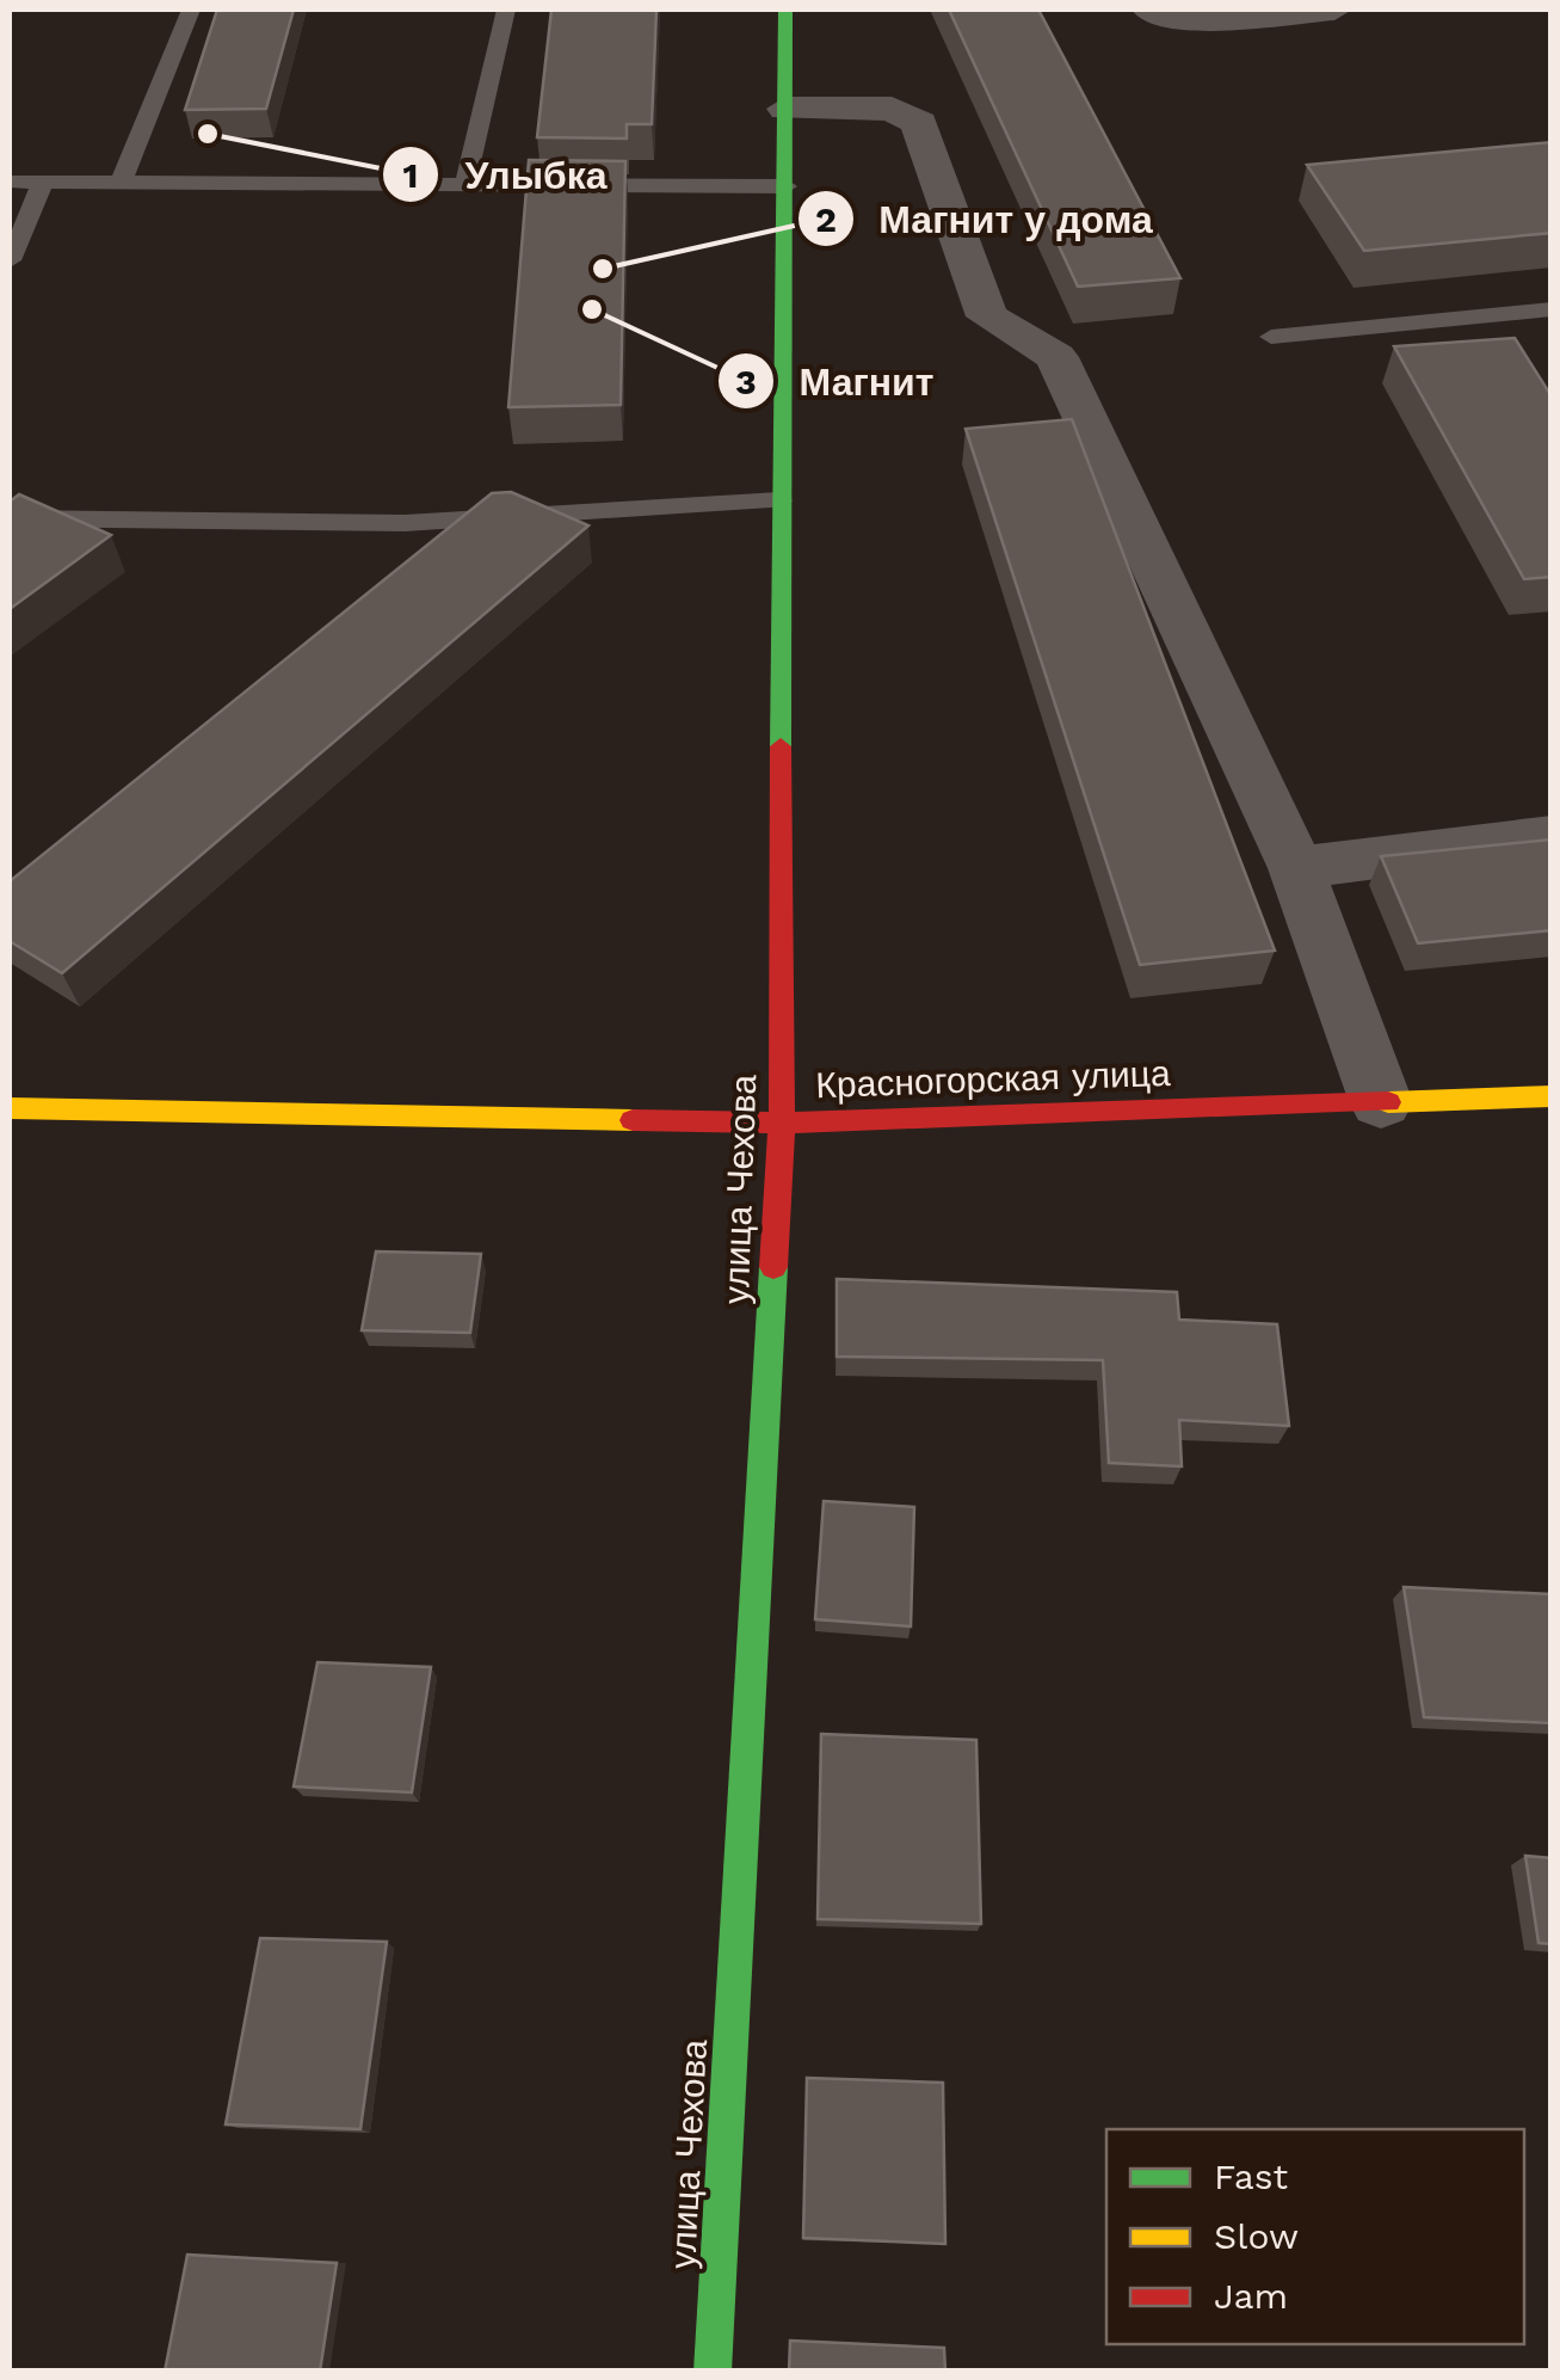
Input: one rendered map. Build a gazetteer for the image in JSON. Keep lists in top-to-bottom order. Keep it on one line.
{"streets":{"street":["Красногорская улица","улица Чехова"]},"crossings":[["Красногорская улица","улица Чехова"]],"places":["Улыбка","Магнит у дома","Магнит"],"legend":["Fast","Slow","Jam"]}
